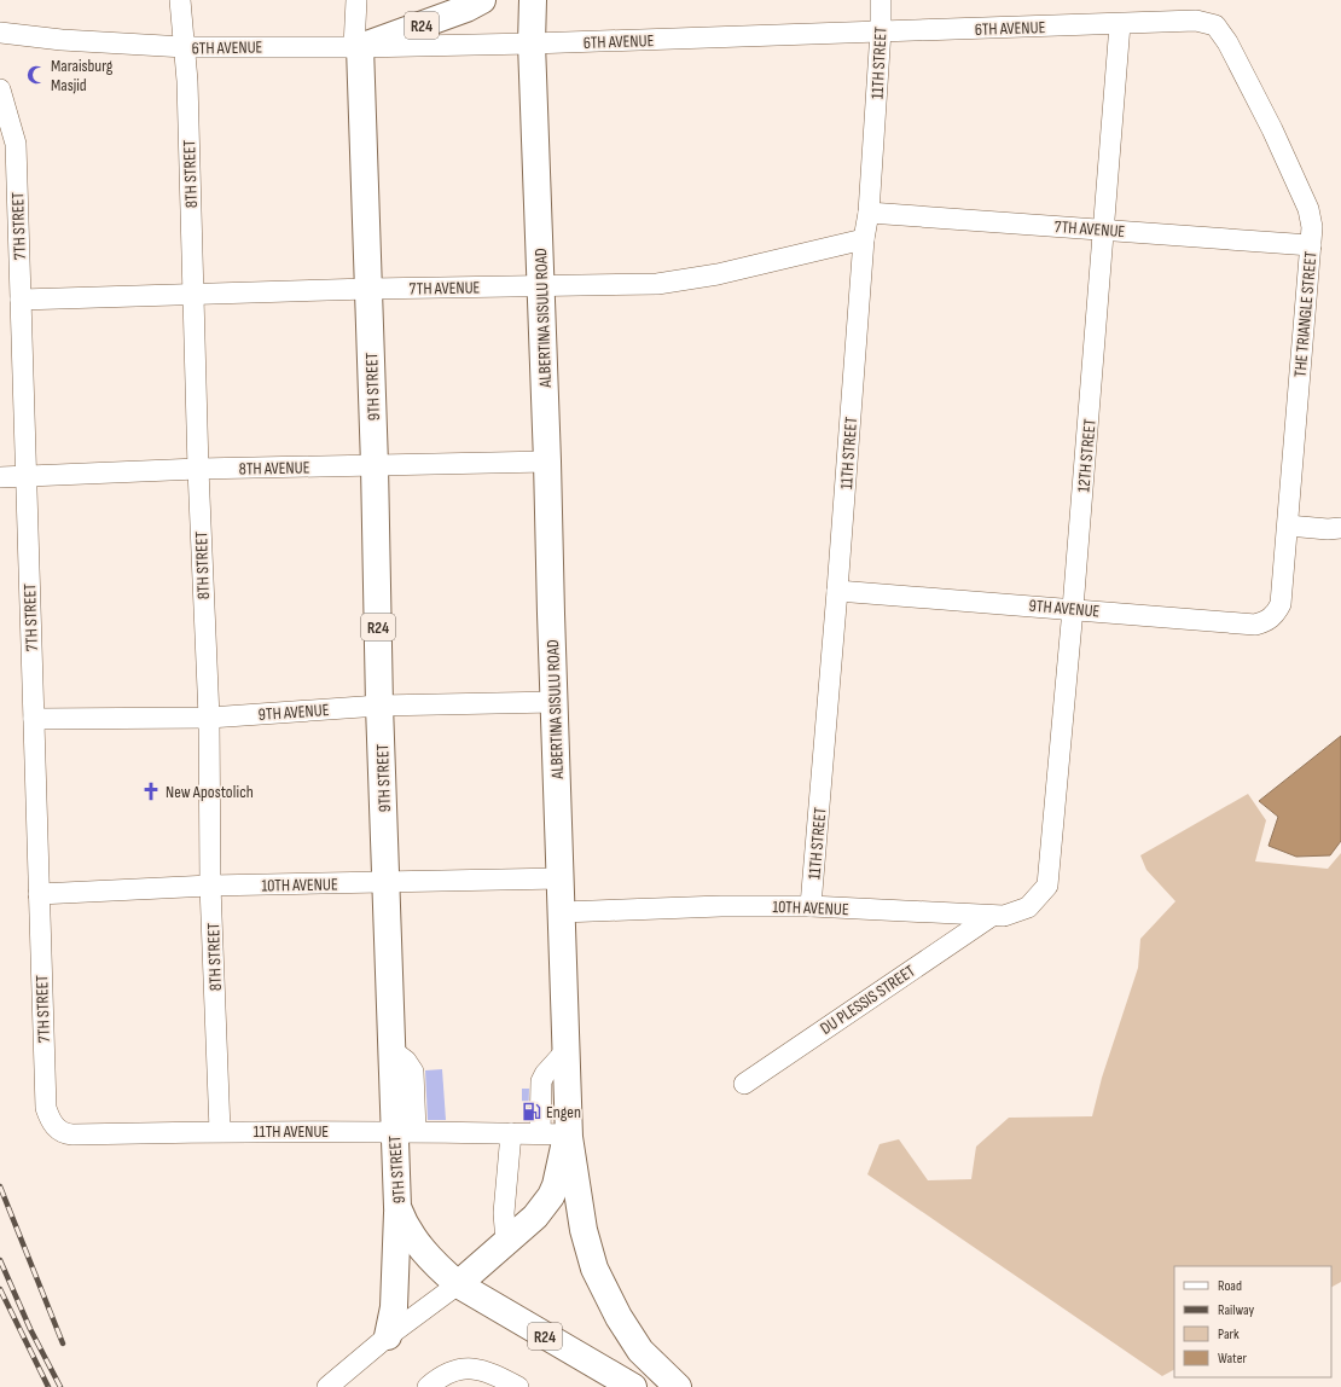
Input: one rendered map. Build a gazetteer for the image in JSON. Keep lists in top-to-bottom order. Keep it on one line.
{"streets":{"main road":["R24","ALBERTINA SISULU ROAD","9TH STREET"],"street":["6TH AVENUE","11TH STREET","8TH STREET","7TH STREET","7TH AVENUE","THE TRIANGLE STREET","12TH STREET","8TH AVENUE","9TH AVENUE","10TH AVENUE","DU PLESSIS STREET","11TH AVENUE"]},"crossings":[["R24","6TH AVENUE"],["R24","9TH STREET"],["6TH AVENUE","11TH STREET"],["6TH AVENUE","8TH STREET"],["6TH AVENUE","THE TRIANGLE STREET"],["6TH AVENUE","ALBERTINA SISULU ROAD"],["6TH AVENUE","9TH STREET"],["6TH AVENUE","12TH STREET"],["11TH STREET","7TH AVENUE"],["11TH STREET","9TH AVENUE"],["11TH STREET","10TH AVENUE"],["8TH STREET","7TH AVENUE"],["8TH STREET","8TH AVENUE"],["8TH STREET","9TH AVENUE"],["8TH STREET","10TH AVENUE"],["8TH STREET","11TH AVENUE"],["7TH STREET","7TH AVENUE"],["7TH STREET","8TH AVENUE"],["7TH STREET","9TH AVENUE"],["7TH STREET","10TH AVENUE"],["7TH STREET","11TH AVENUE"],["7TH AVENUE","THE TRIANGLE STREET"],["7TH AVENUE","ALBERTINA SISULU ROAD"],["7TH AVENUE","9TH STREET"],["7TH AVENUE","12TH STREET"],["THE TRIANGLE STREET","9TH AVENUE"],["ALBERTINA SISULU ROAD","8TH AVENUE"],["ALBERTINA SISULU ROAD","9TH AVENUE"],["ALBERTINA SISULU ROAD","10TH AVENUE"],["ALBERTINA SISULU ROAD","11TH AVENUE"],["9TH STREET","8TH AVENUE"],["9TH STREET","9TH AVENUE"],["9TH STREET","10TH AVENUE"],["9TH STREET","11TH AVENUE"],["12TH STREET","9TH AVENUE"],["12TH STREET","10TH AVENUE"],["10TH AVENUE","DU PLESSIS STREET"]],"places":{"mosque":["Maraisburg Masjid"],"church":["New Apostolich"],"fuel station":["Engen"]},"legend":["Road","Railway","Park","Water"]}
